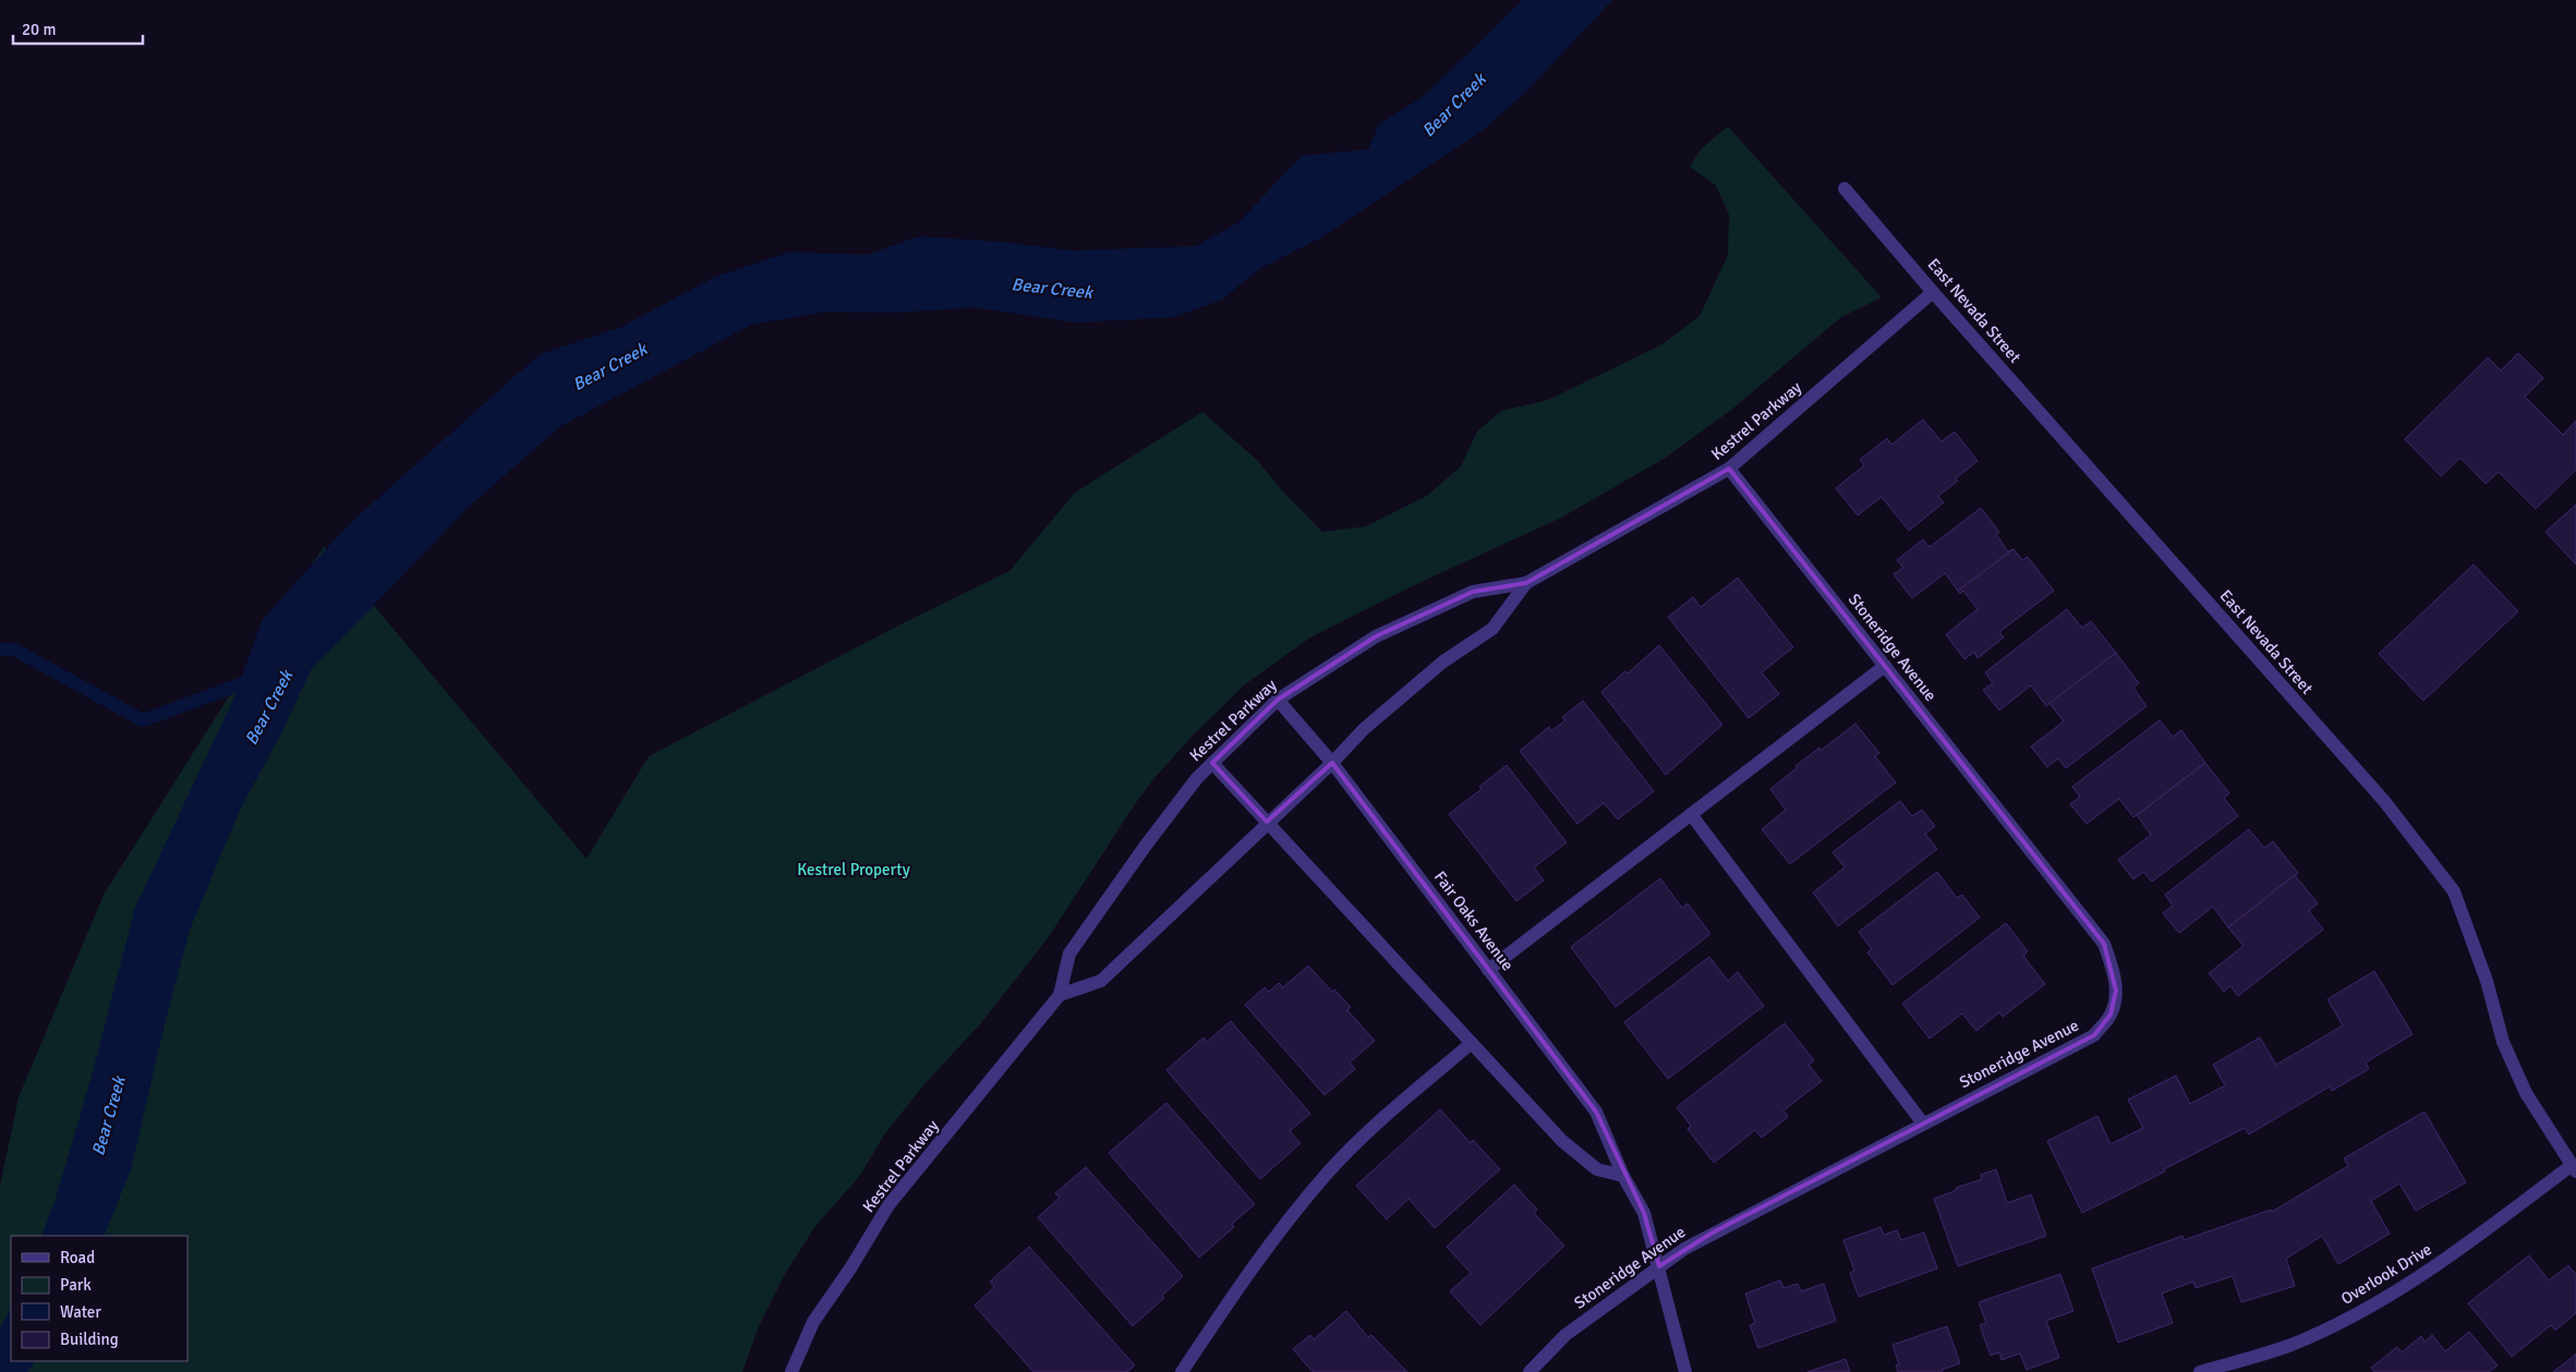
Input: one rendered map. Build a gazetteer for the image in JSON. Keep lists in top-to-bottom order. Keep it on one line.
{"streets":{"street":["East Nevada Street","Kestrel Parkway","Stoneridge Avenue","Fair Oaks Avenue","Overlook Drive"]},"crossings":[["East Nevada Street","Kestrel Parkway"],["East Nevada Street","Overlook Drive"],["Kestrel Parkway","Stoneridge Avenue"],["Kestrel Parkway","Fair Oaks Avenue"],["Stoneridge Avenue","Fair Oaks Avenue"]],"water":["Bear Creek"],"parks":["Kestrel Property"],"legend":["Road","Park","Water","Building"],"scale_bar":"20 m"}
